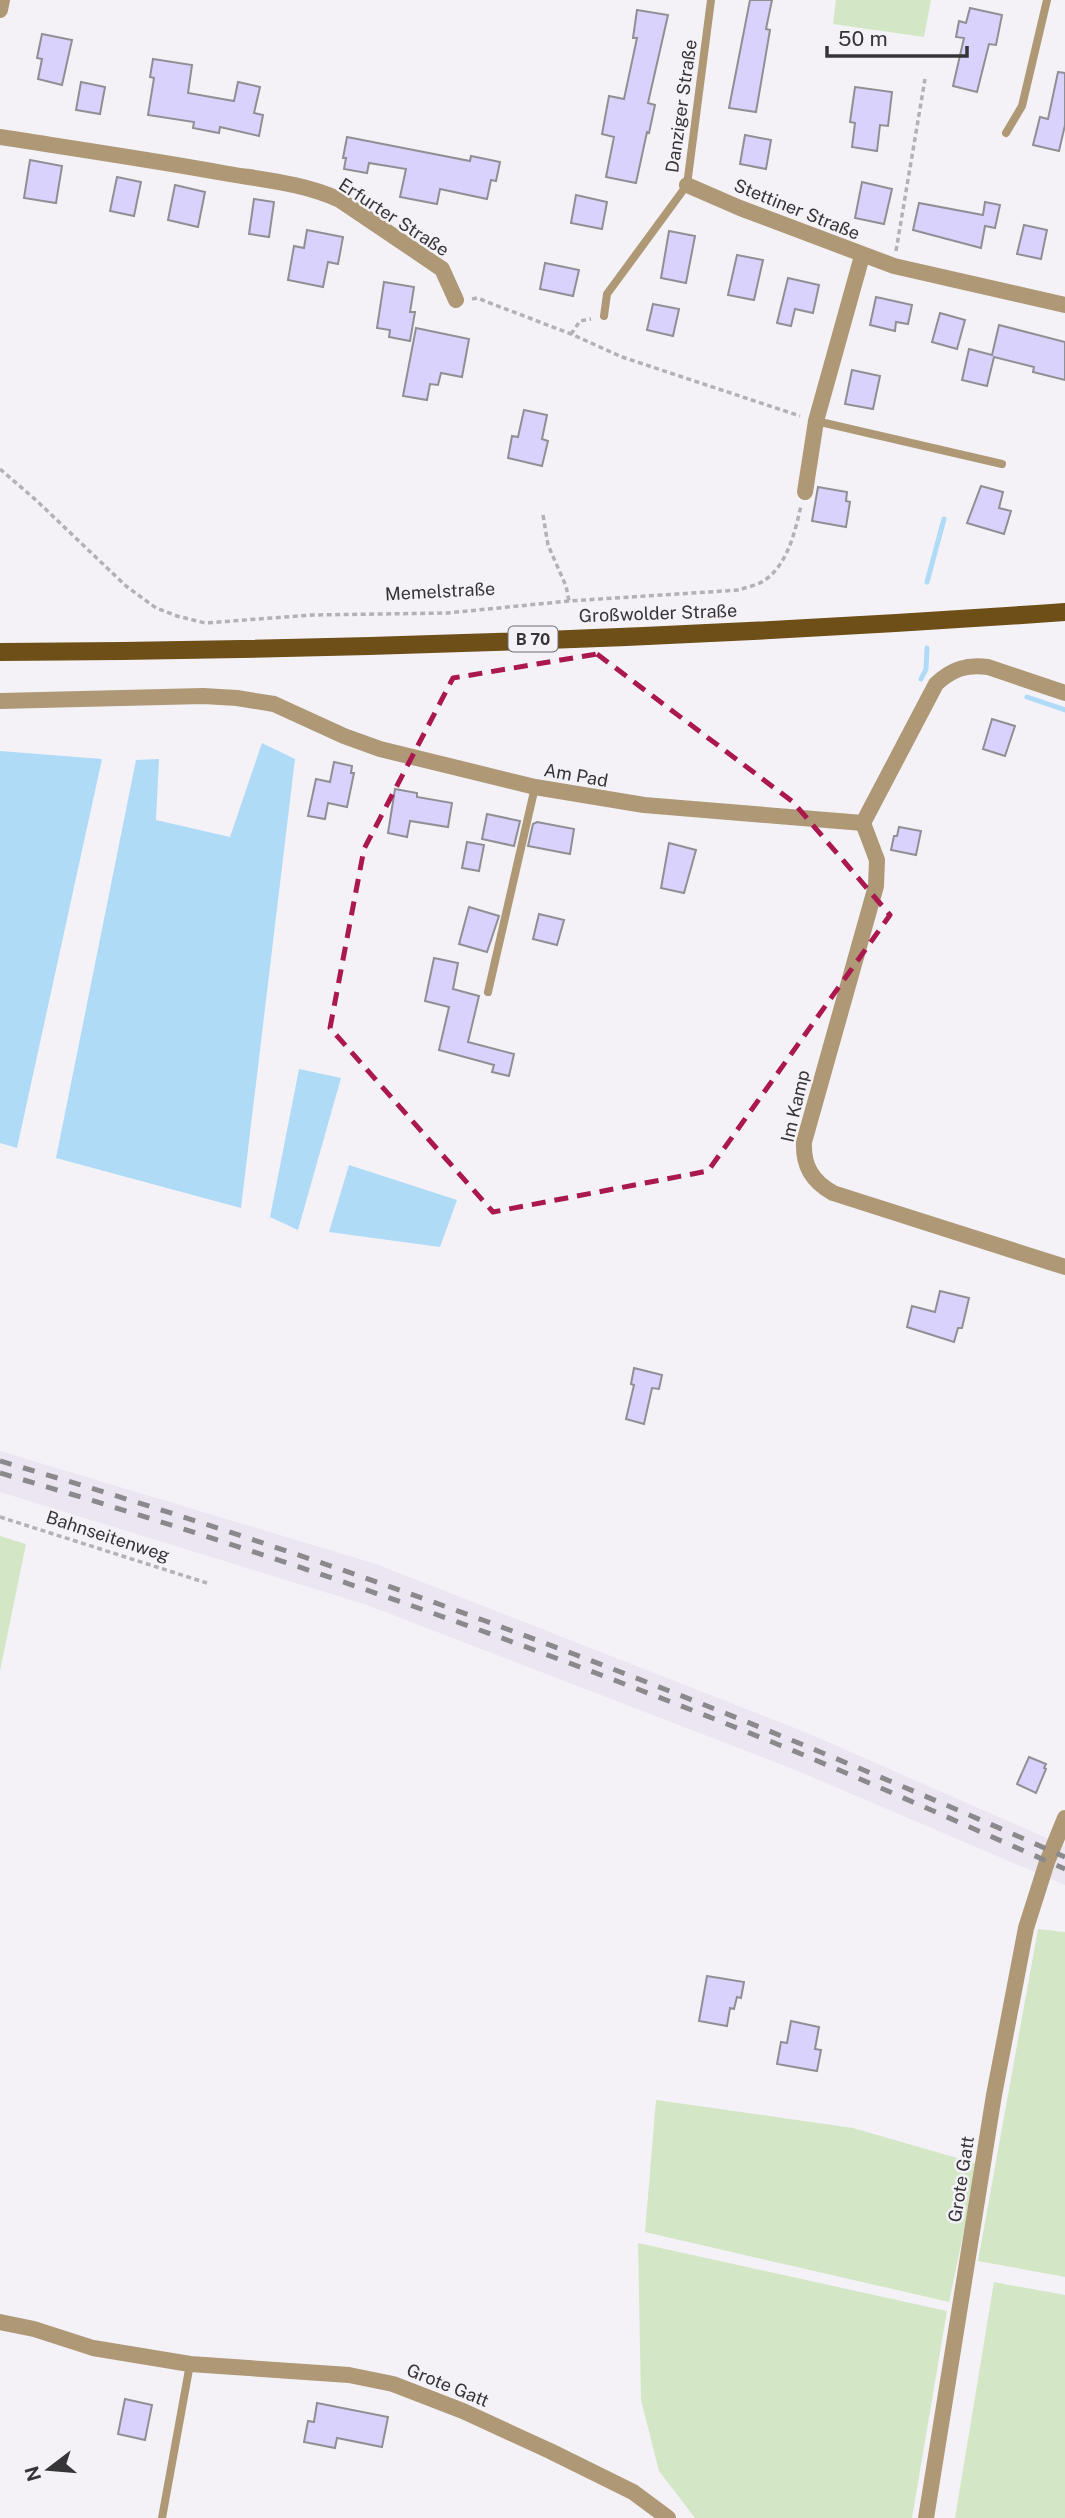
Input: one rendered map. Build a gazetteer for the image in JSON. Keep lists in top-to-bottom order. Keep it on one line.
{"streets":{"main road":["Großwolder Straße","B 70"],"street":["Stettiner Straße","Erfurter Straße","Am Pad","Im Kamp","Grote Gatt"],"lane":["Danziger Straße"],"path":["Memelstraße","Bahnseitenweg"]},"crossings":[["Danziger Straße","Stettiner Straße"],["Am Pad","Im Kamp"]],"scale_bar":"50 m","north":"left"}
